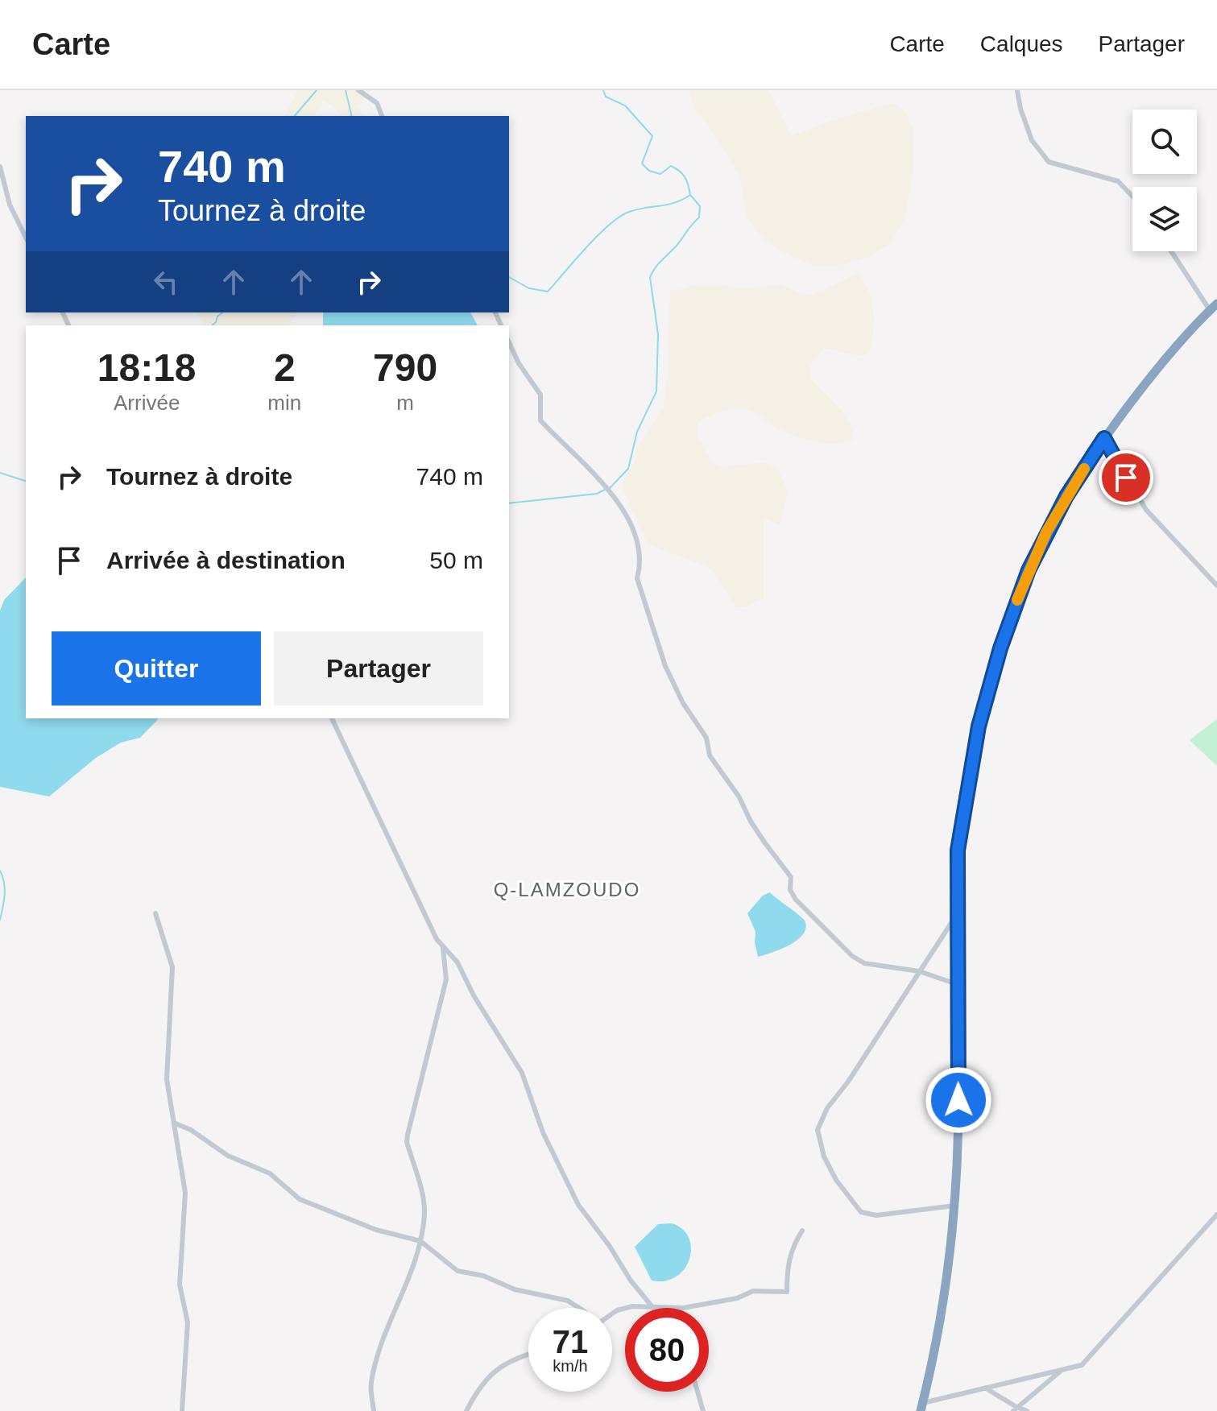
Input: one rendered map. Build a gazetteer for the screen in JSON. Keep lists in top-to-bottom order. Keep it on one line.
{"districts":["Q-LAMZOUDO"],"page":{"header":"Carte","nav":["Carte","Calques","Partager"],"turn":["740 m","Tournez à droite"],"eta":["18:18","Arrivée","2","min","790","m"],"list":[{"name":"Tournez à droite","value":"740 m"},{"name":"Arrivée à destination","value":"50 m"}],"buttons":["Quitter","Partager"],"speed":"71 km/h","limit":"80"}}
